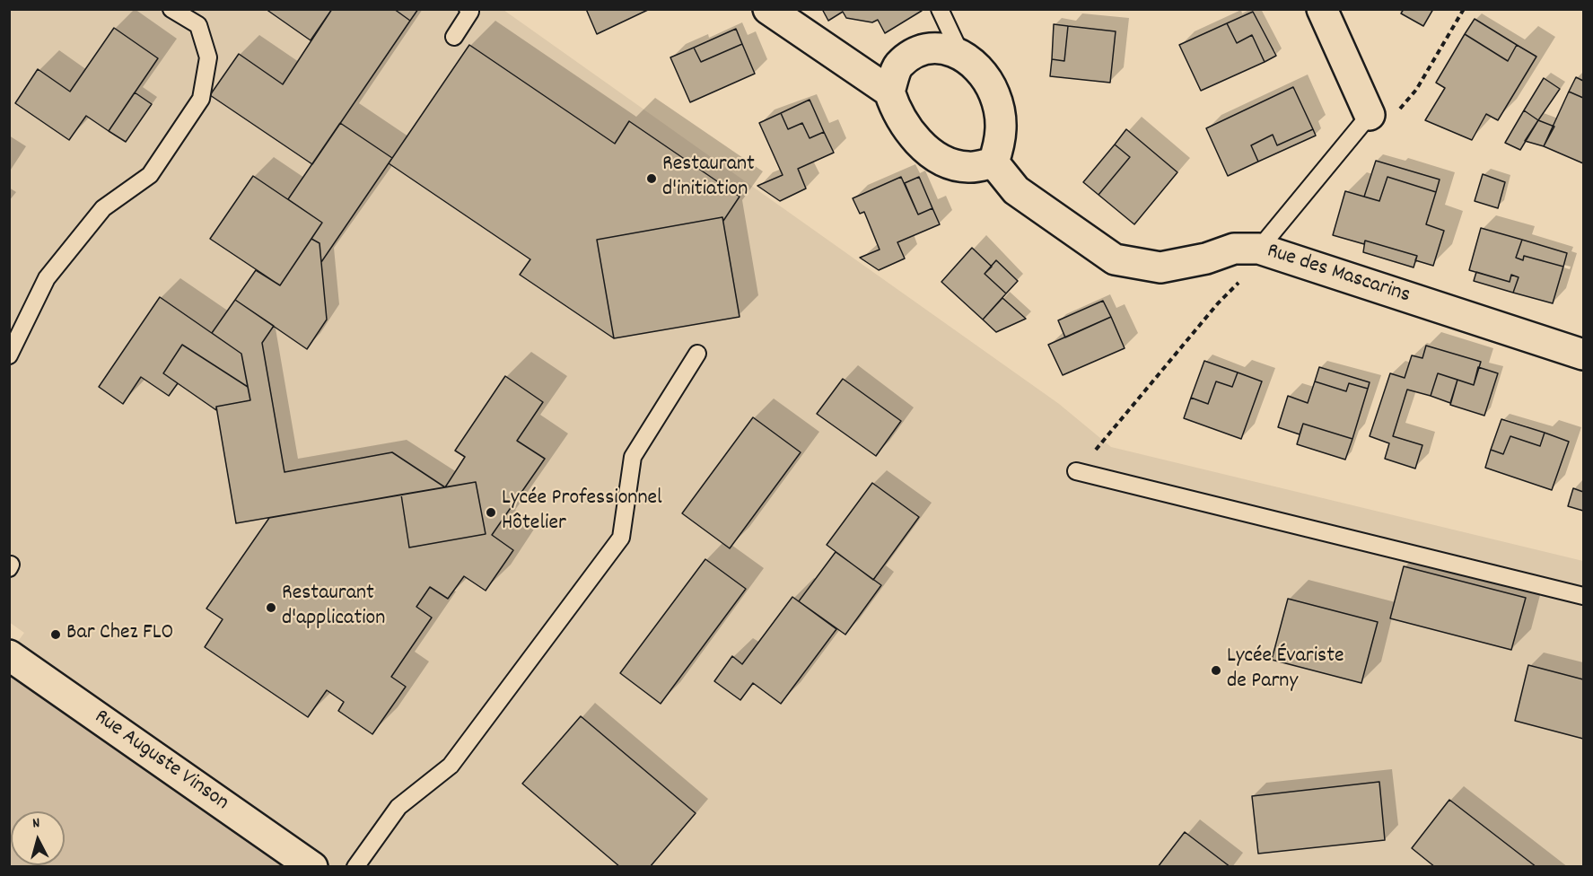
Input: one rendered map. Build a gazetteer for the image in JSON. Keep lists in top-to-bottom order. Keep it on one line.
{"streets":{"street":["Rue des Mascarins","Rue Auguste Vinson"]},"places":["Restaurant d'initiation","Lycée Professionnel Hôtelier","Restaurant d'application","Bar Chez FLO","Lycée Évariste de Parny"],"north":"top"}
